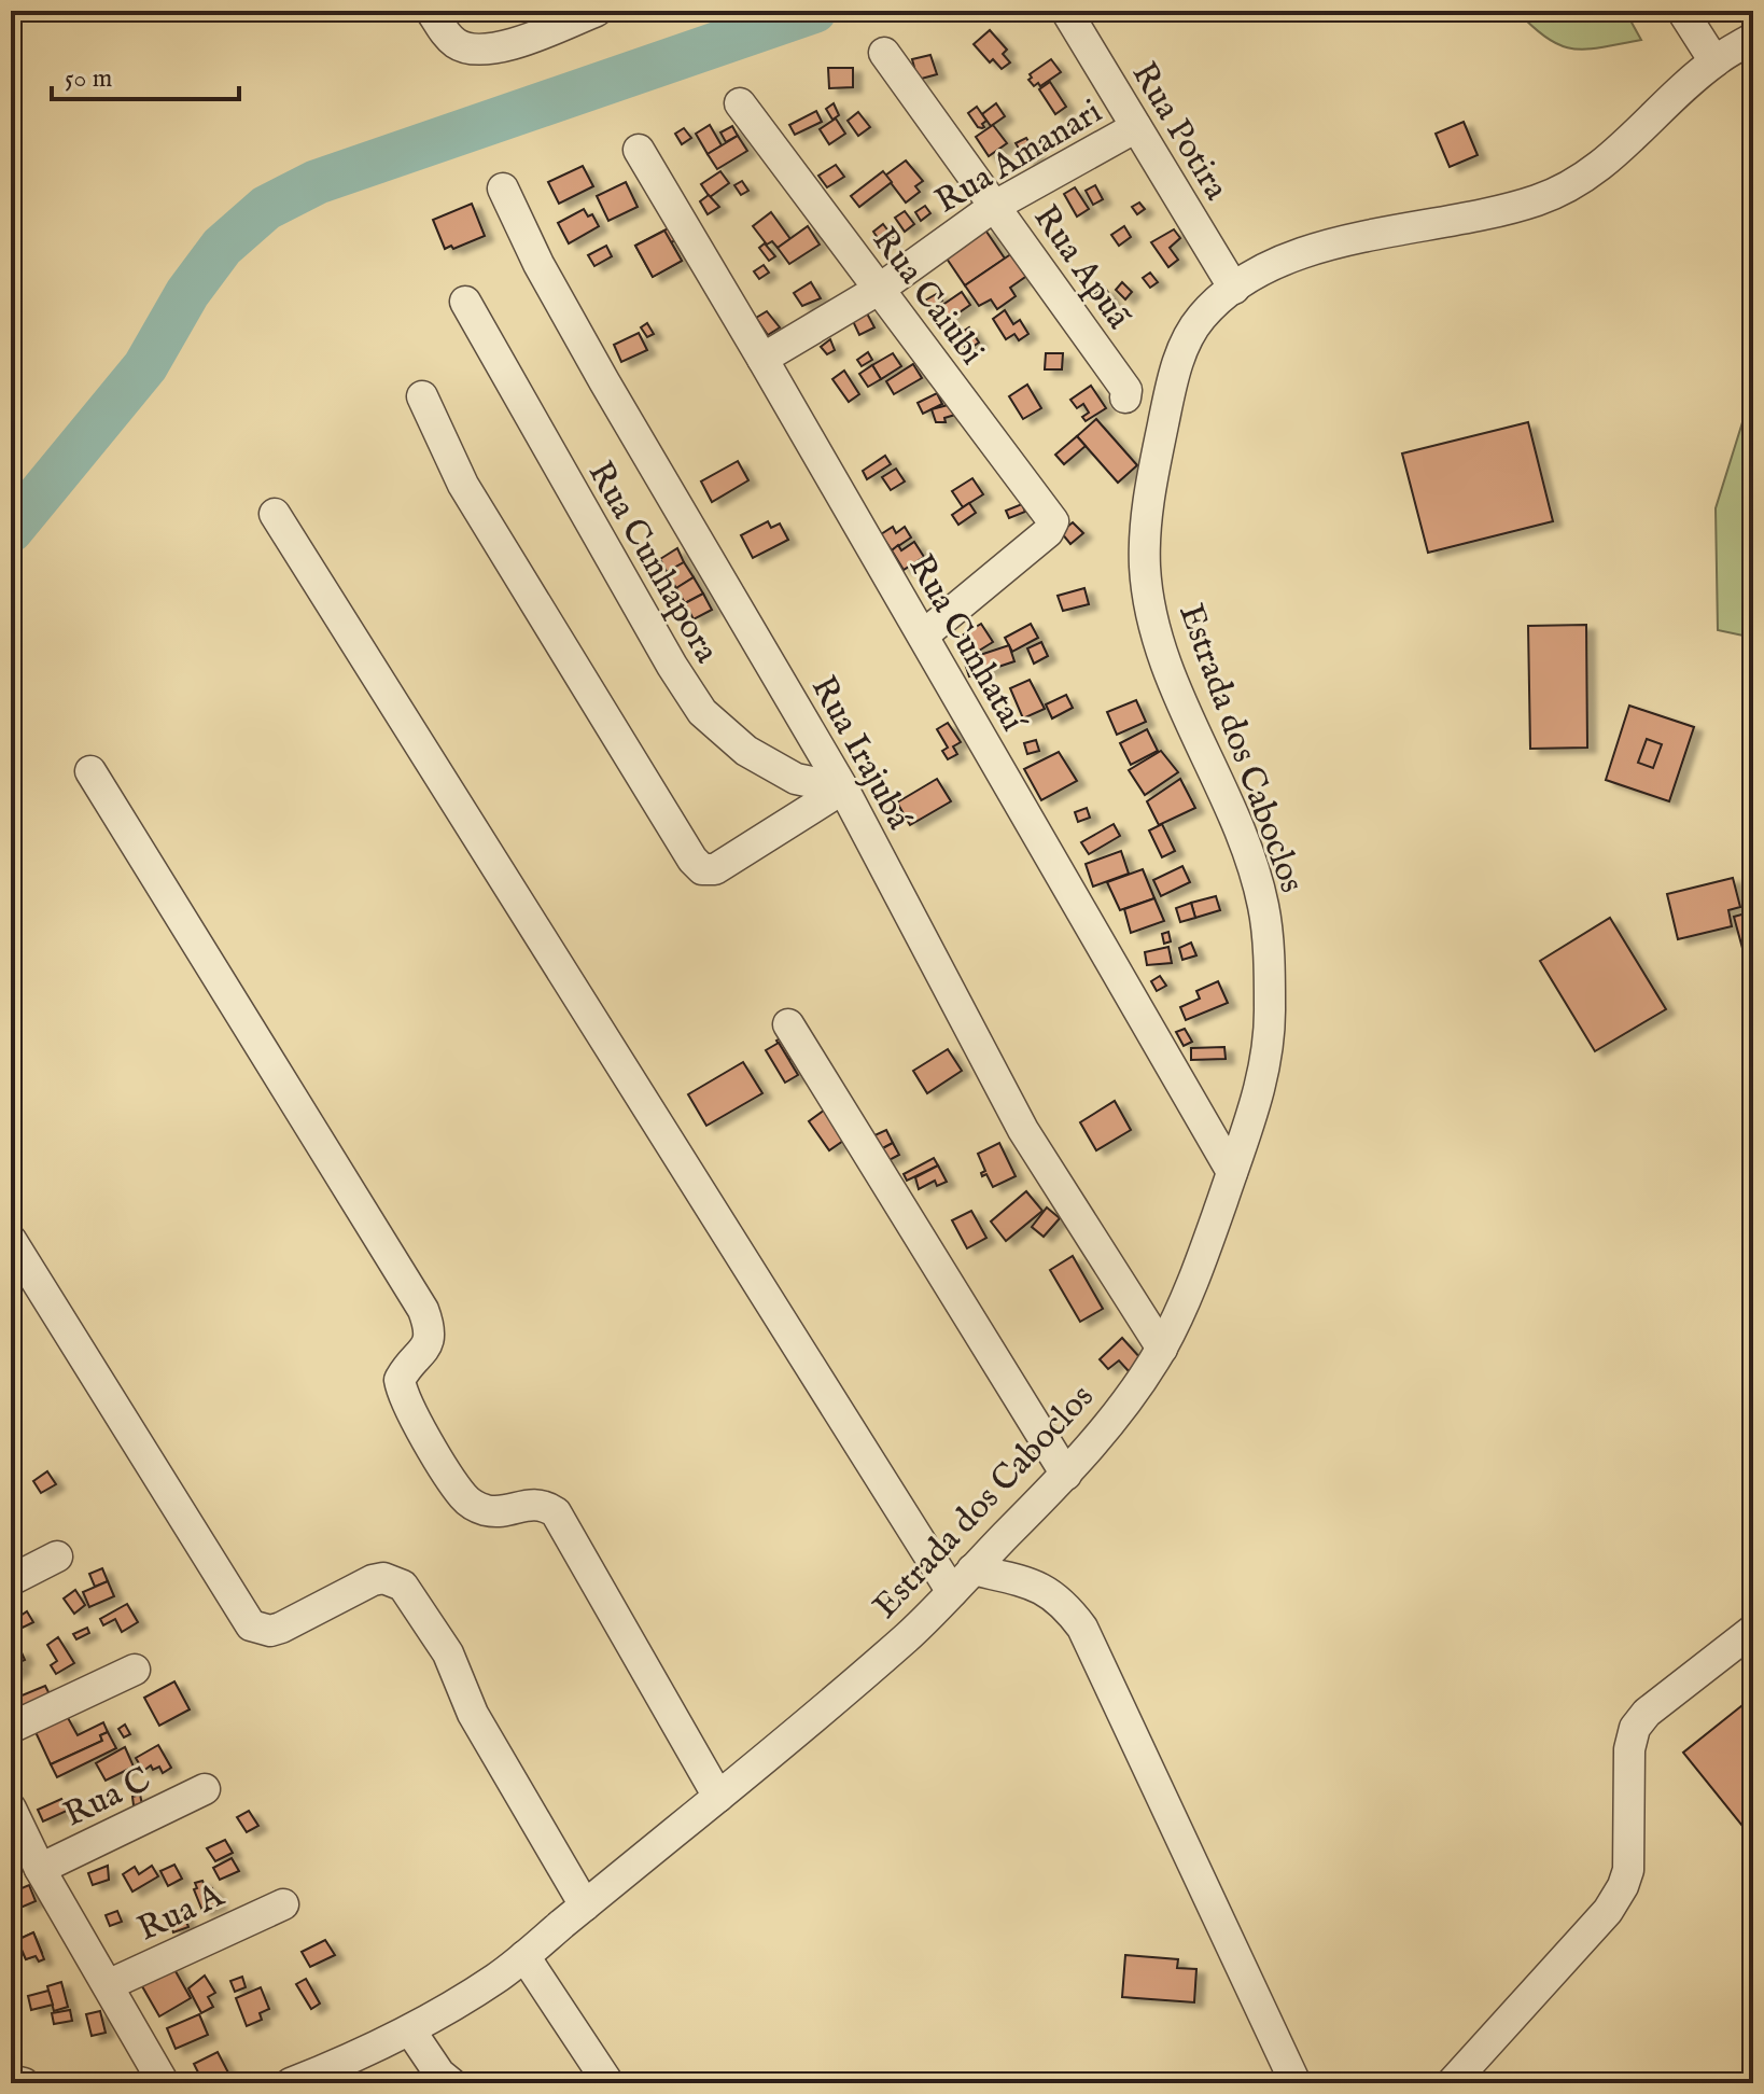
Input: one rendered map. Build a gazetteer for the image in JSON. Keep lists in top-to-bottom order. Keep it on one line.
{"streets":{"street":["Rua Potira","Rua Amanari","Rua Apuã","Rua Caiubi","Rua Cunhapora","Rua Cunhataí","Estrada dos Caboclos","Rua Irajubá","Rua C","Rua A"]},"crossings":[["Rua Potira","Rua Amanari"],["Rua Potira","Estrada dos Caboclos"],["Rua Amanari","Rua Apuã"],["Rua Amanari","Rua Caiubi"],["Rua Amanari","Rua Cunhataí"],["Rua Caiubi","Rua Cunhataí"],["Rua Cunhapora","Rua Irajubá"],["Rua Cunhataí","Estrada dos Caboclos"],["Estrada dos Caboclos","Rua Irajubá"]],"scale_bar":"50 m"}
